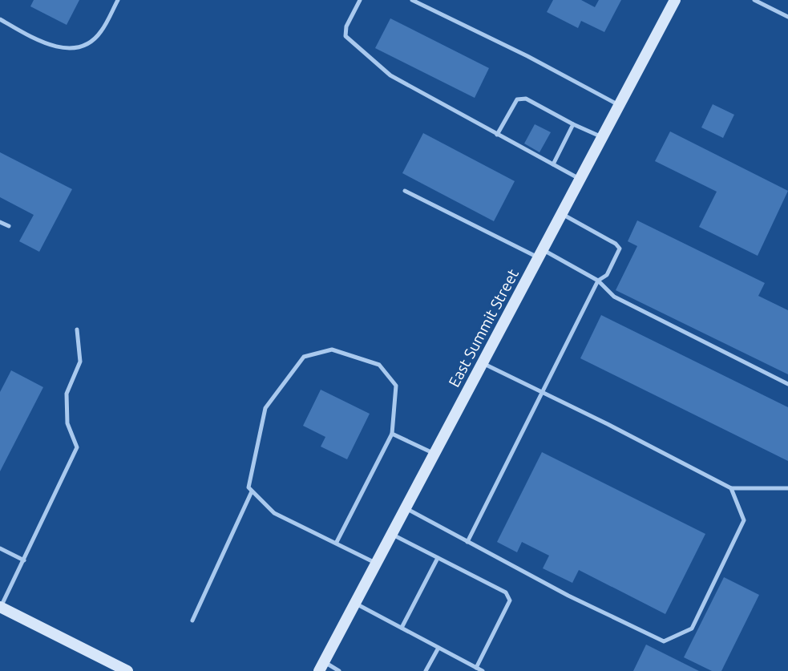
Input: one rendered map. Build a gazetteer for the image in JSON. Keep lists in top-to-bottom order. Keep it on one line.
{"streets":{"street":["East Summit Street"]}}
